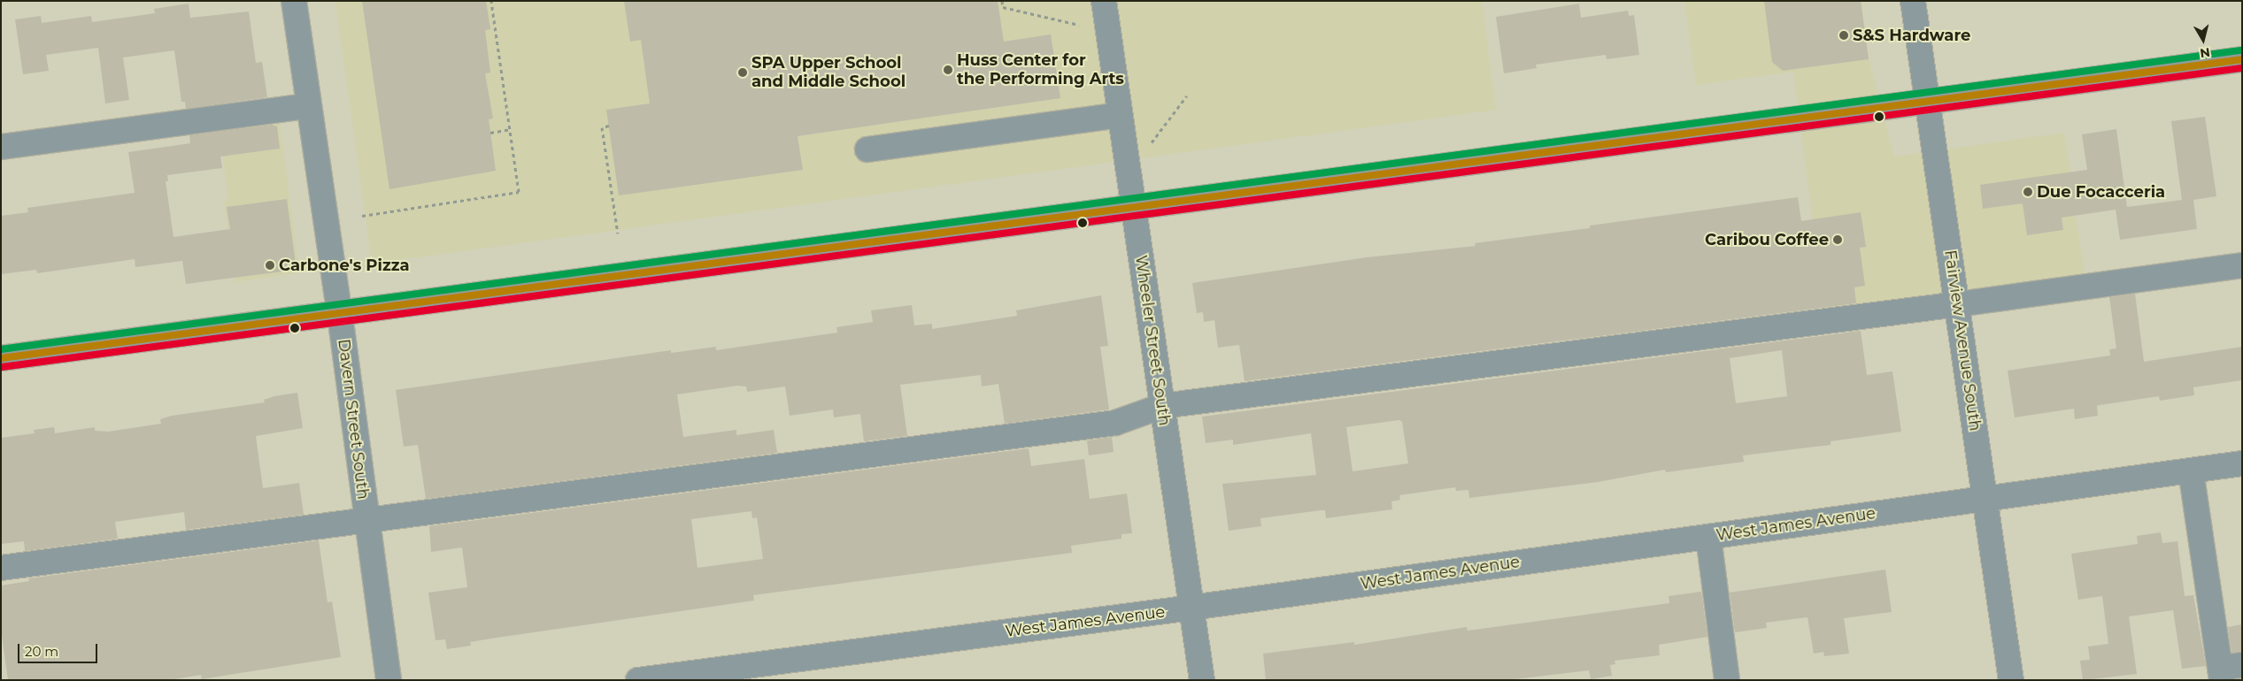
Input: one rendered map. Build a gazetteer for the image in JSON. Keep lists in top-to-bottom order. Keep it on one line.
{"streets":{"street":["Wheeler Street South","Fairview Avenue South","Davern Street South","West James Avenue"]},"crossings":[["Wheeler Street South","West James Avenue"],["Fairview Avenue South","West James Avenue"]],"places":["S&S Hardware","Huss Center for the Performing Arts","SPA Upper School and Middle School","Due Focacceria","Caribou Coffee","Carbone's Pizza"],"scale_bar":"20 m","north":"bottom"}
